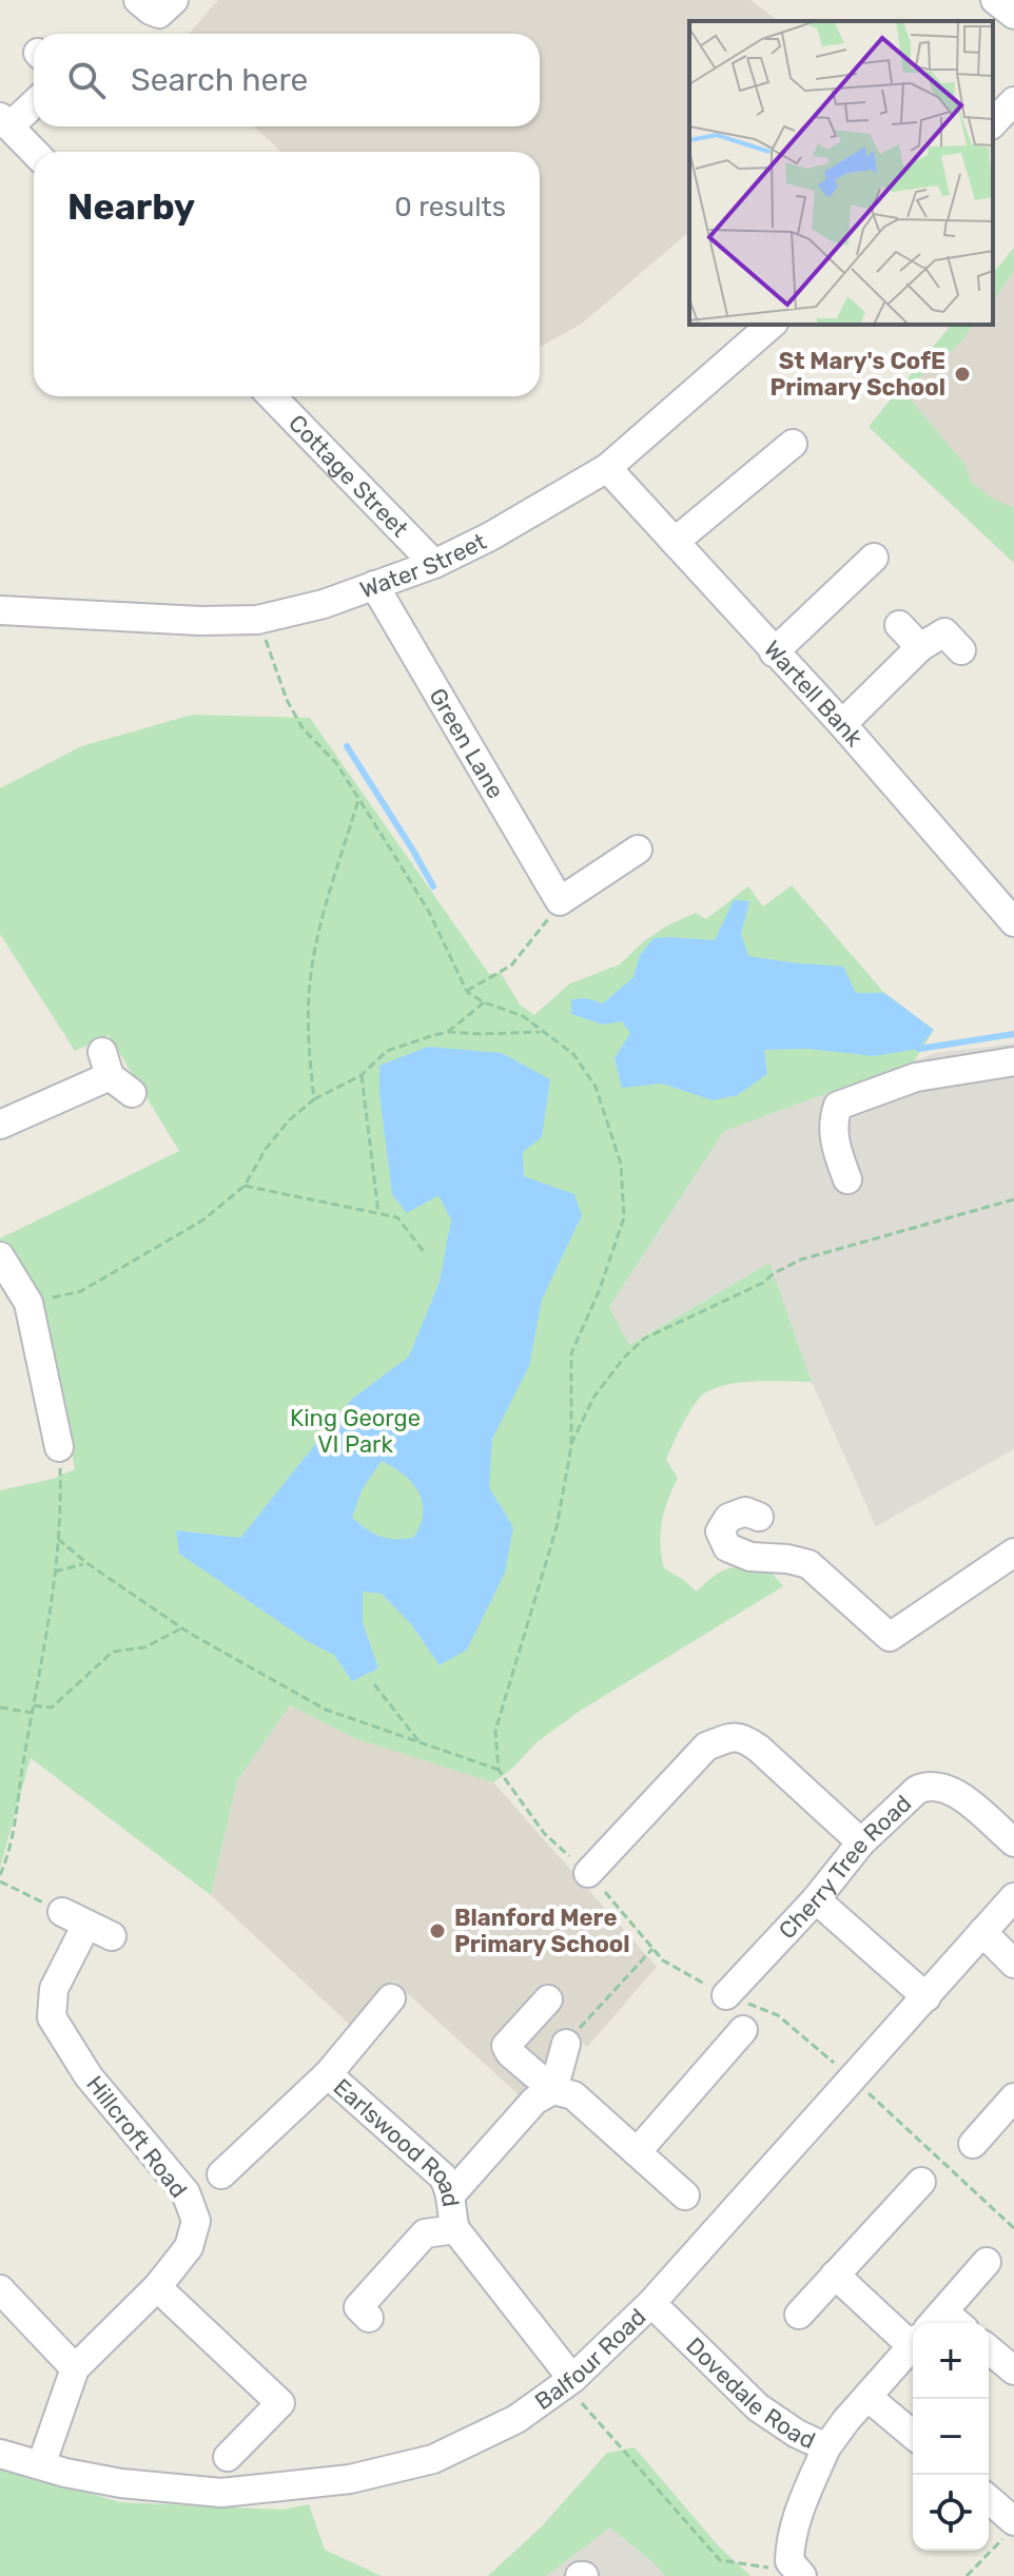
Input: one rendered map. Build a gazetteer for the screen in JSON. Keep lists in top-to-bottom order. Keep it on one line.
{"streets":{"street":["Cottage Street","Water Street","Wartell Bank","Green Lane","Cherry Tree Road","Hillcroft Road","Earlswood Road","Balfour Road","Dovedale Road"]},"crossings":[["Cottage Street","Water Street"],["Water Street","Wartell Bank"],["Water Street","Green Lane"],["Hillcroft Road","Balfour Road"],["Earlswood Road","Balfour Road"],["Balfour Road","Dovedale Road"]],"parks":["King George VI Park"],"places":["St Mary's CofE Primary School","Blanford Mere Primary School"],"page":{"search":"Search here","heading":["Nearby","0 results"],"map_buttons":["+","−"]}}
